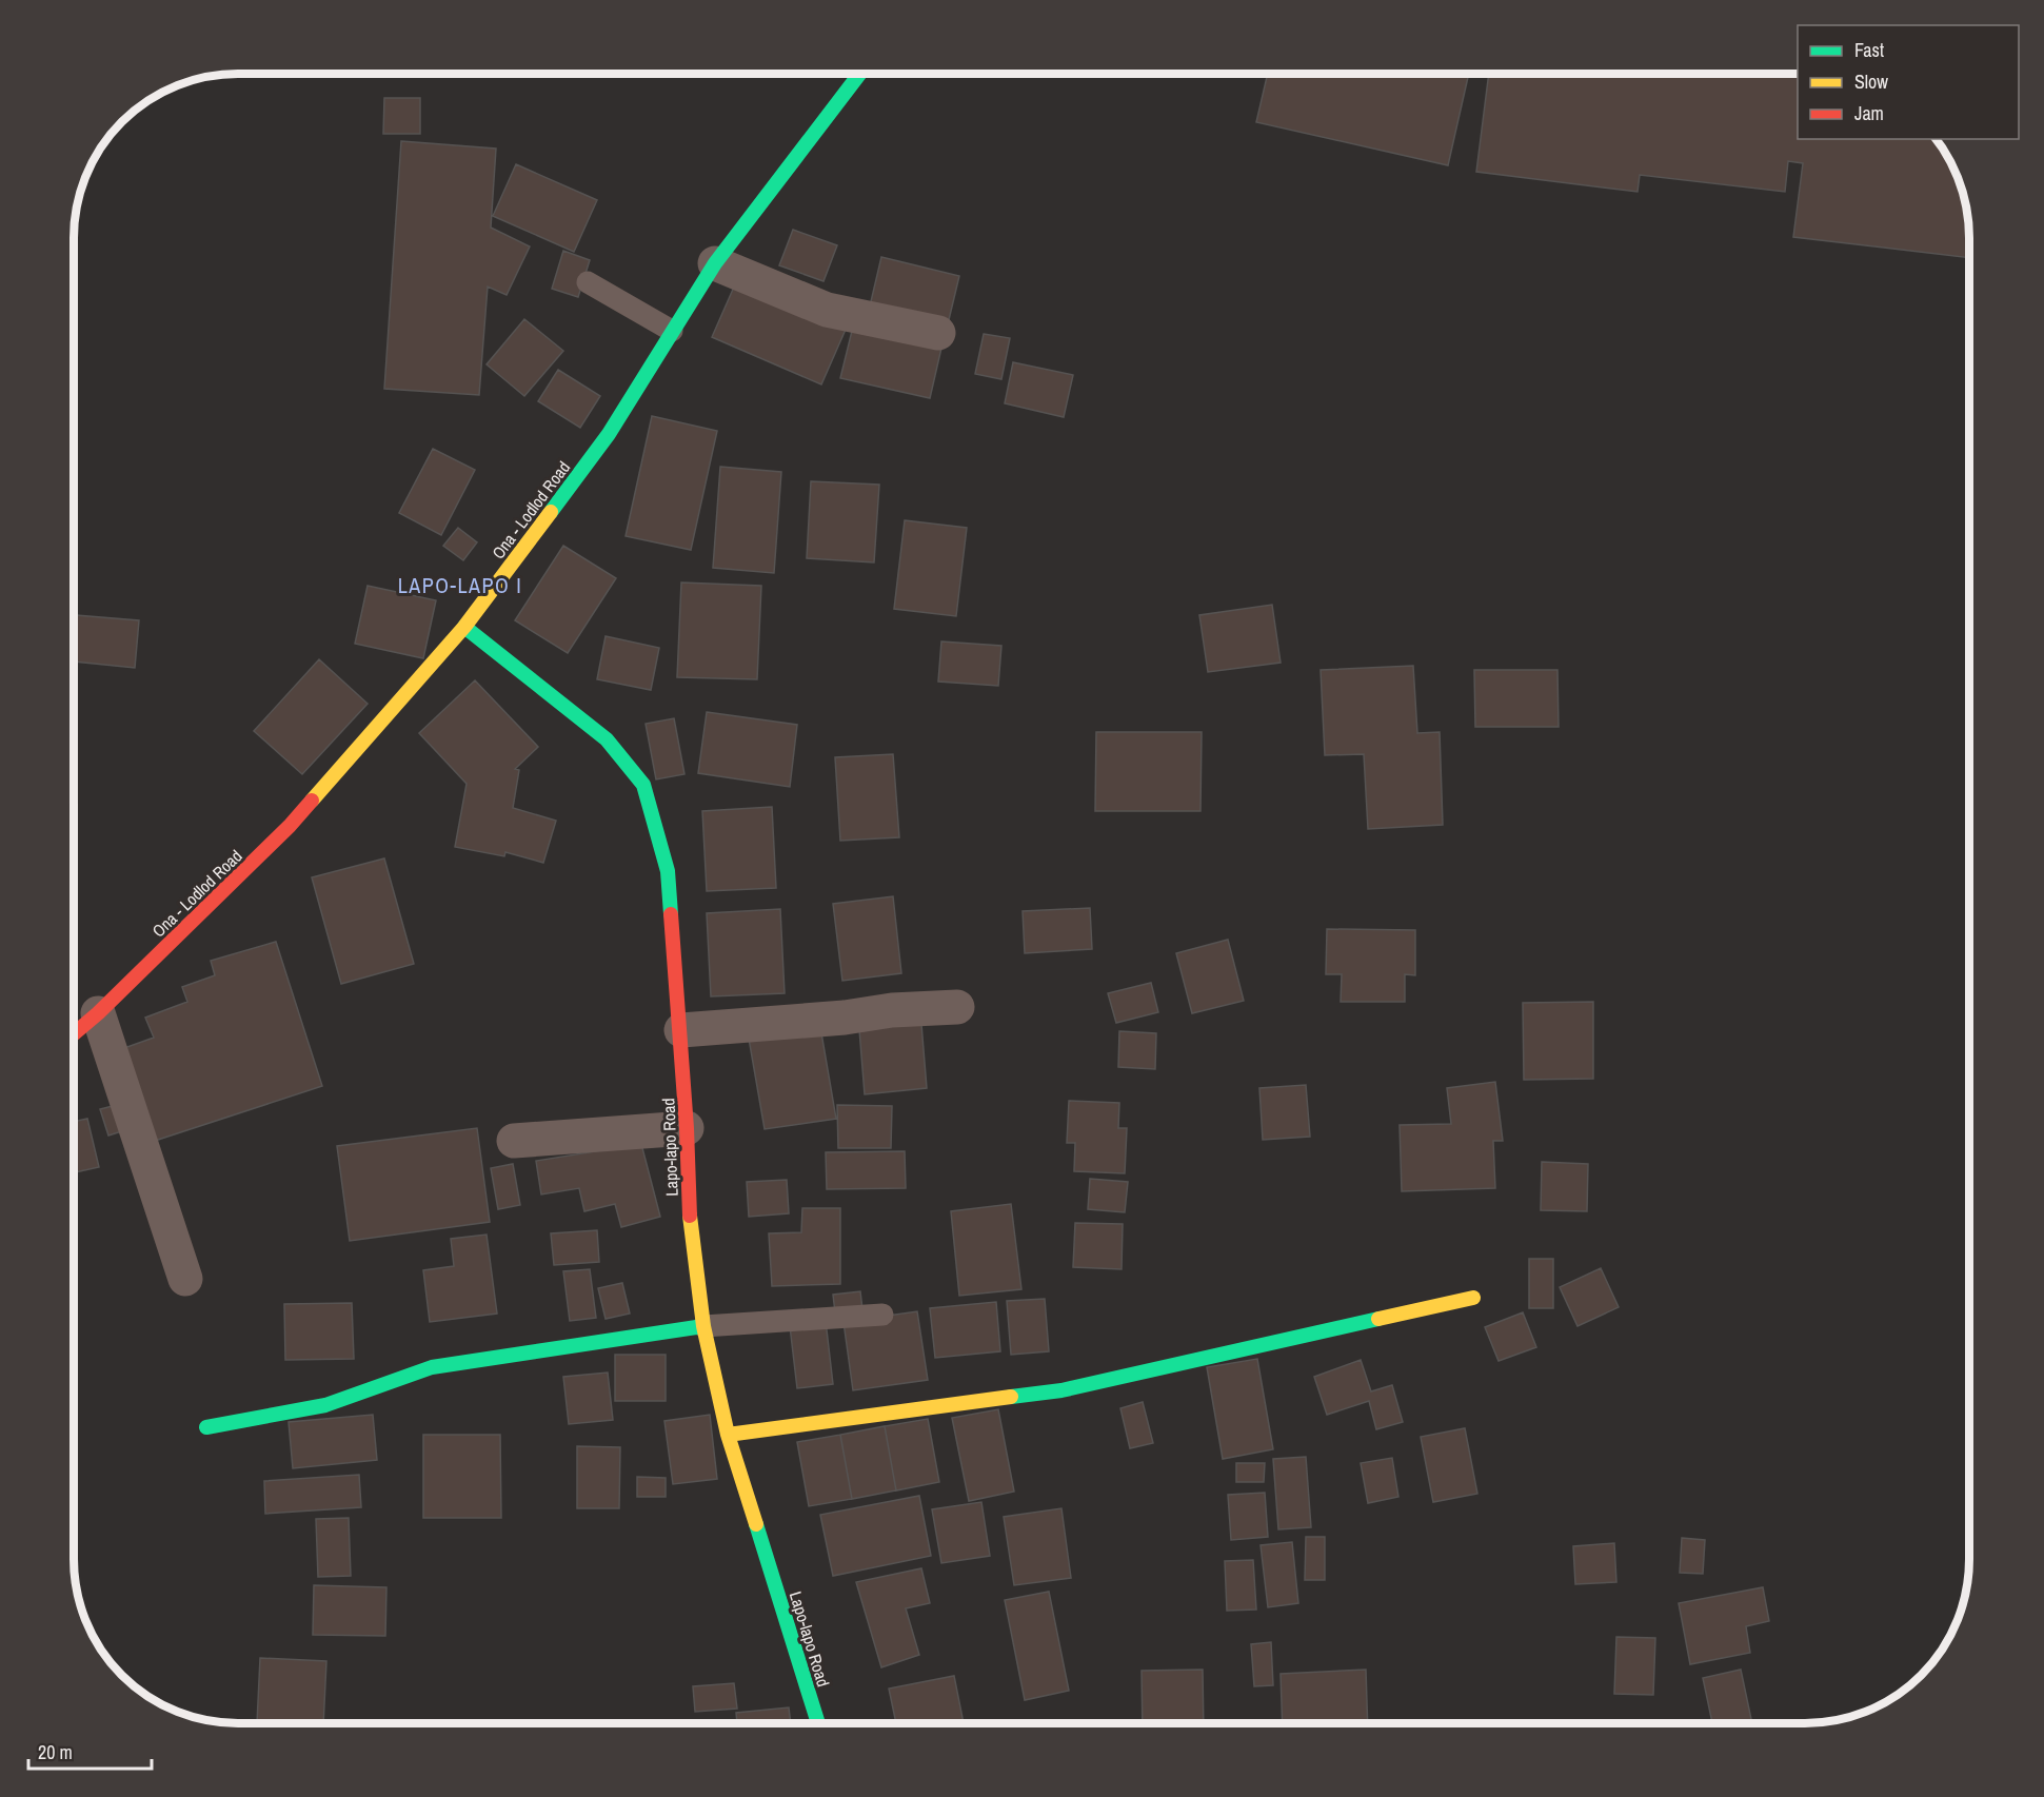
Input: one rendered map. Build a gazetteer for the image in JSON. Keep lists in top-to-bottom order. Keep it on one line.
{"streets":{"street":["Ona - Lodlod Road","Lapo-lapo Road"]},"crossings":[["Ona - Lodlod Road","Lapo-lapo Road"]],"districts":["LAPO-LAPO I"],"legend":["Fast","Slow","Jam"],"scale_bar":"20 m"}
